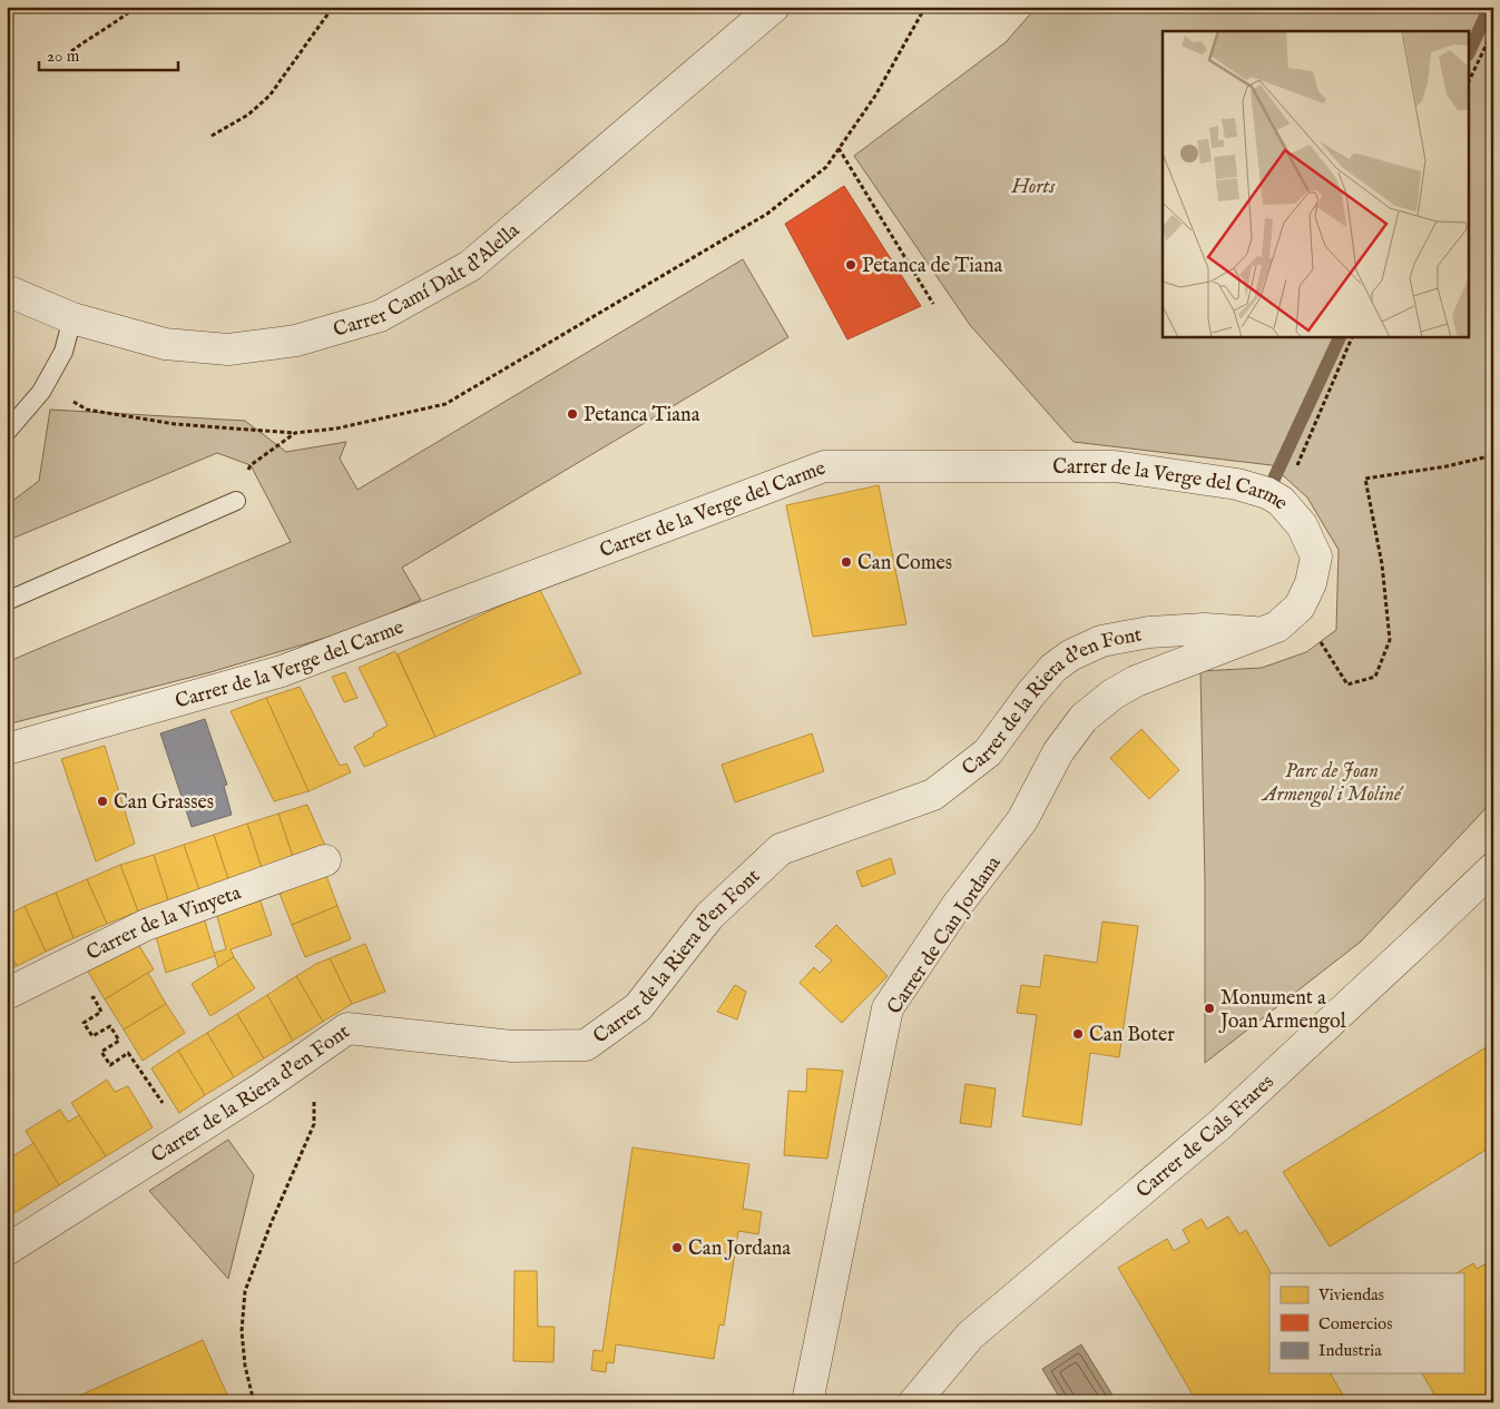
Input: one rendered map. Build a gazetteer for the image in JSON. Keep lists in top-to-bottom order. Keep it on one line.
{"streets":{"street":["Carrer Camí Dalt d'Alella","Carrer de la Verge del Carme","Carrer de la Riera d'en Font","Carrer de la Vinyeta","Carrer de Can Jordana","Carrer de Cals Frares"]},"crossings":[["Carrer de la Verge del Carme","Carrer de la Riera d'en Font"],["Carrer de la Verge del Carme","Carrer de Can Jordana"],["Carrer de la Riera d'en Font","Carrer de Can Jordana"]],"parks":["Horts","Parc de Joan Armengol i Moliné"],"places":["Petanca de Tiana","Petanca Tiana","Can Comes","Can Grasses","Monument a Joan Armengol","Can Boter","Can Jordana"],"legend":["Viviendas","Comercios","Industria"],"scale_bar":"20 m"}
